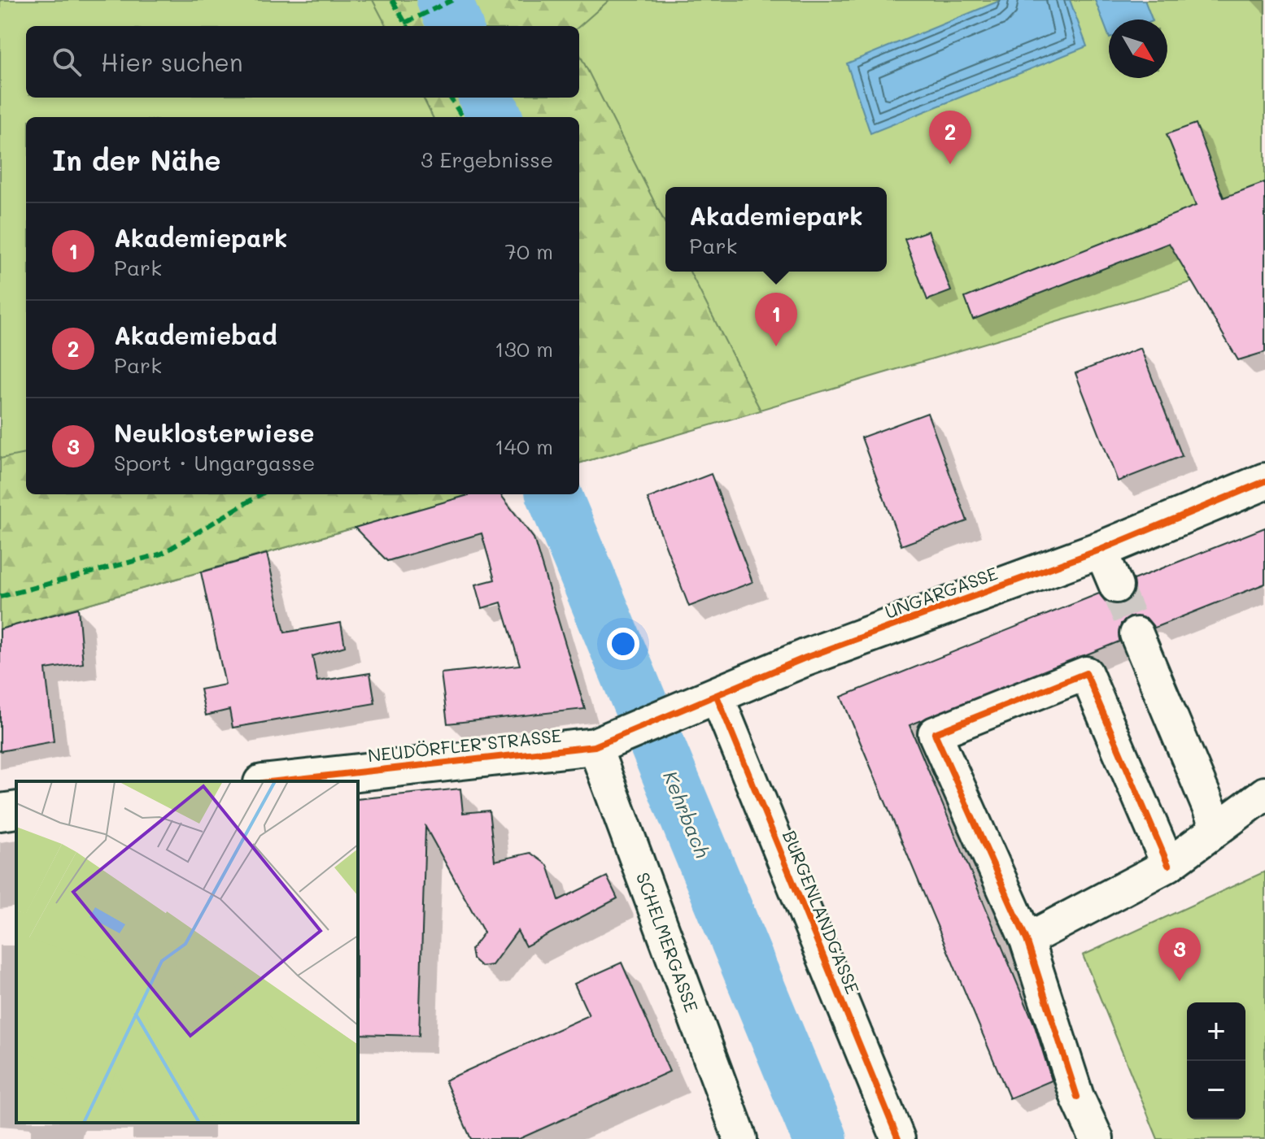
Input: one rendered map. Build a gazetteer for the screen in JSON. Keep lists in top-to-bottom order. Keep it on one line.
{"streets":{"main road":["UNGARGASSE","NEUDÖRFLER STRASSE"],"street":["BURGENLANDGASSE","SCHELMERGASSE"]},"crossings":[["UNGARGASSE","NEUDÖRFLER STRASSE"],["UNGARGASSE","BURGENLANDGASSE"],["NEUDÖRFLER STRASSE","SCHELMERGASSE"]],"water":["Kehrbach"],"north":"bottom right","page":{"search":"Hier suchen","pins":["2","1","3"],"heading":["In der Nähe","3 Ergebnisse"],"popup":["Akademiepark","Park"],"list":[{"mark":"1","name":"Akademiepark","note":"Park","value":"70 m"},{"mark":"2","name":"Akademiebad","note":"Park","value":"130 m"},{"mark":"3","name":"Neuklosterwiese","note":"Sport · Ungargasse","value":"140 m"}],"map_buttons":["+","−"]}}
